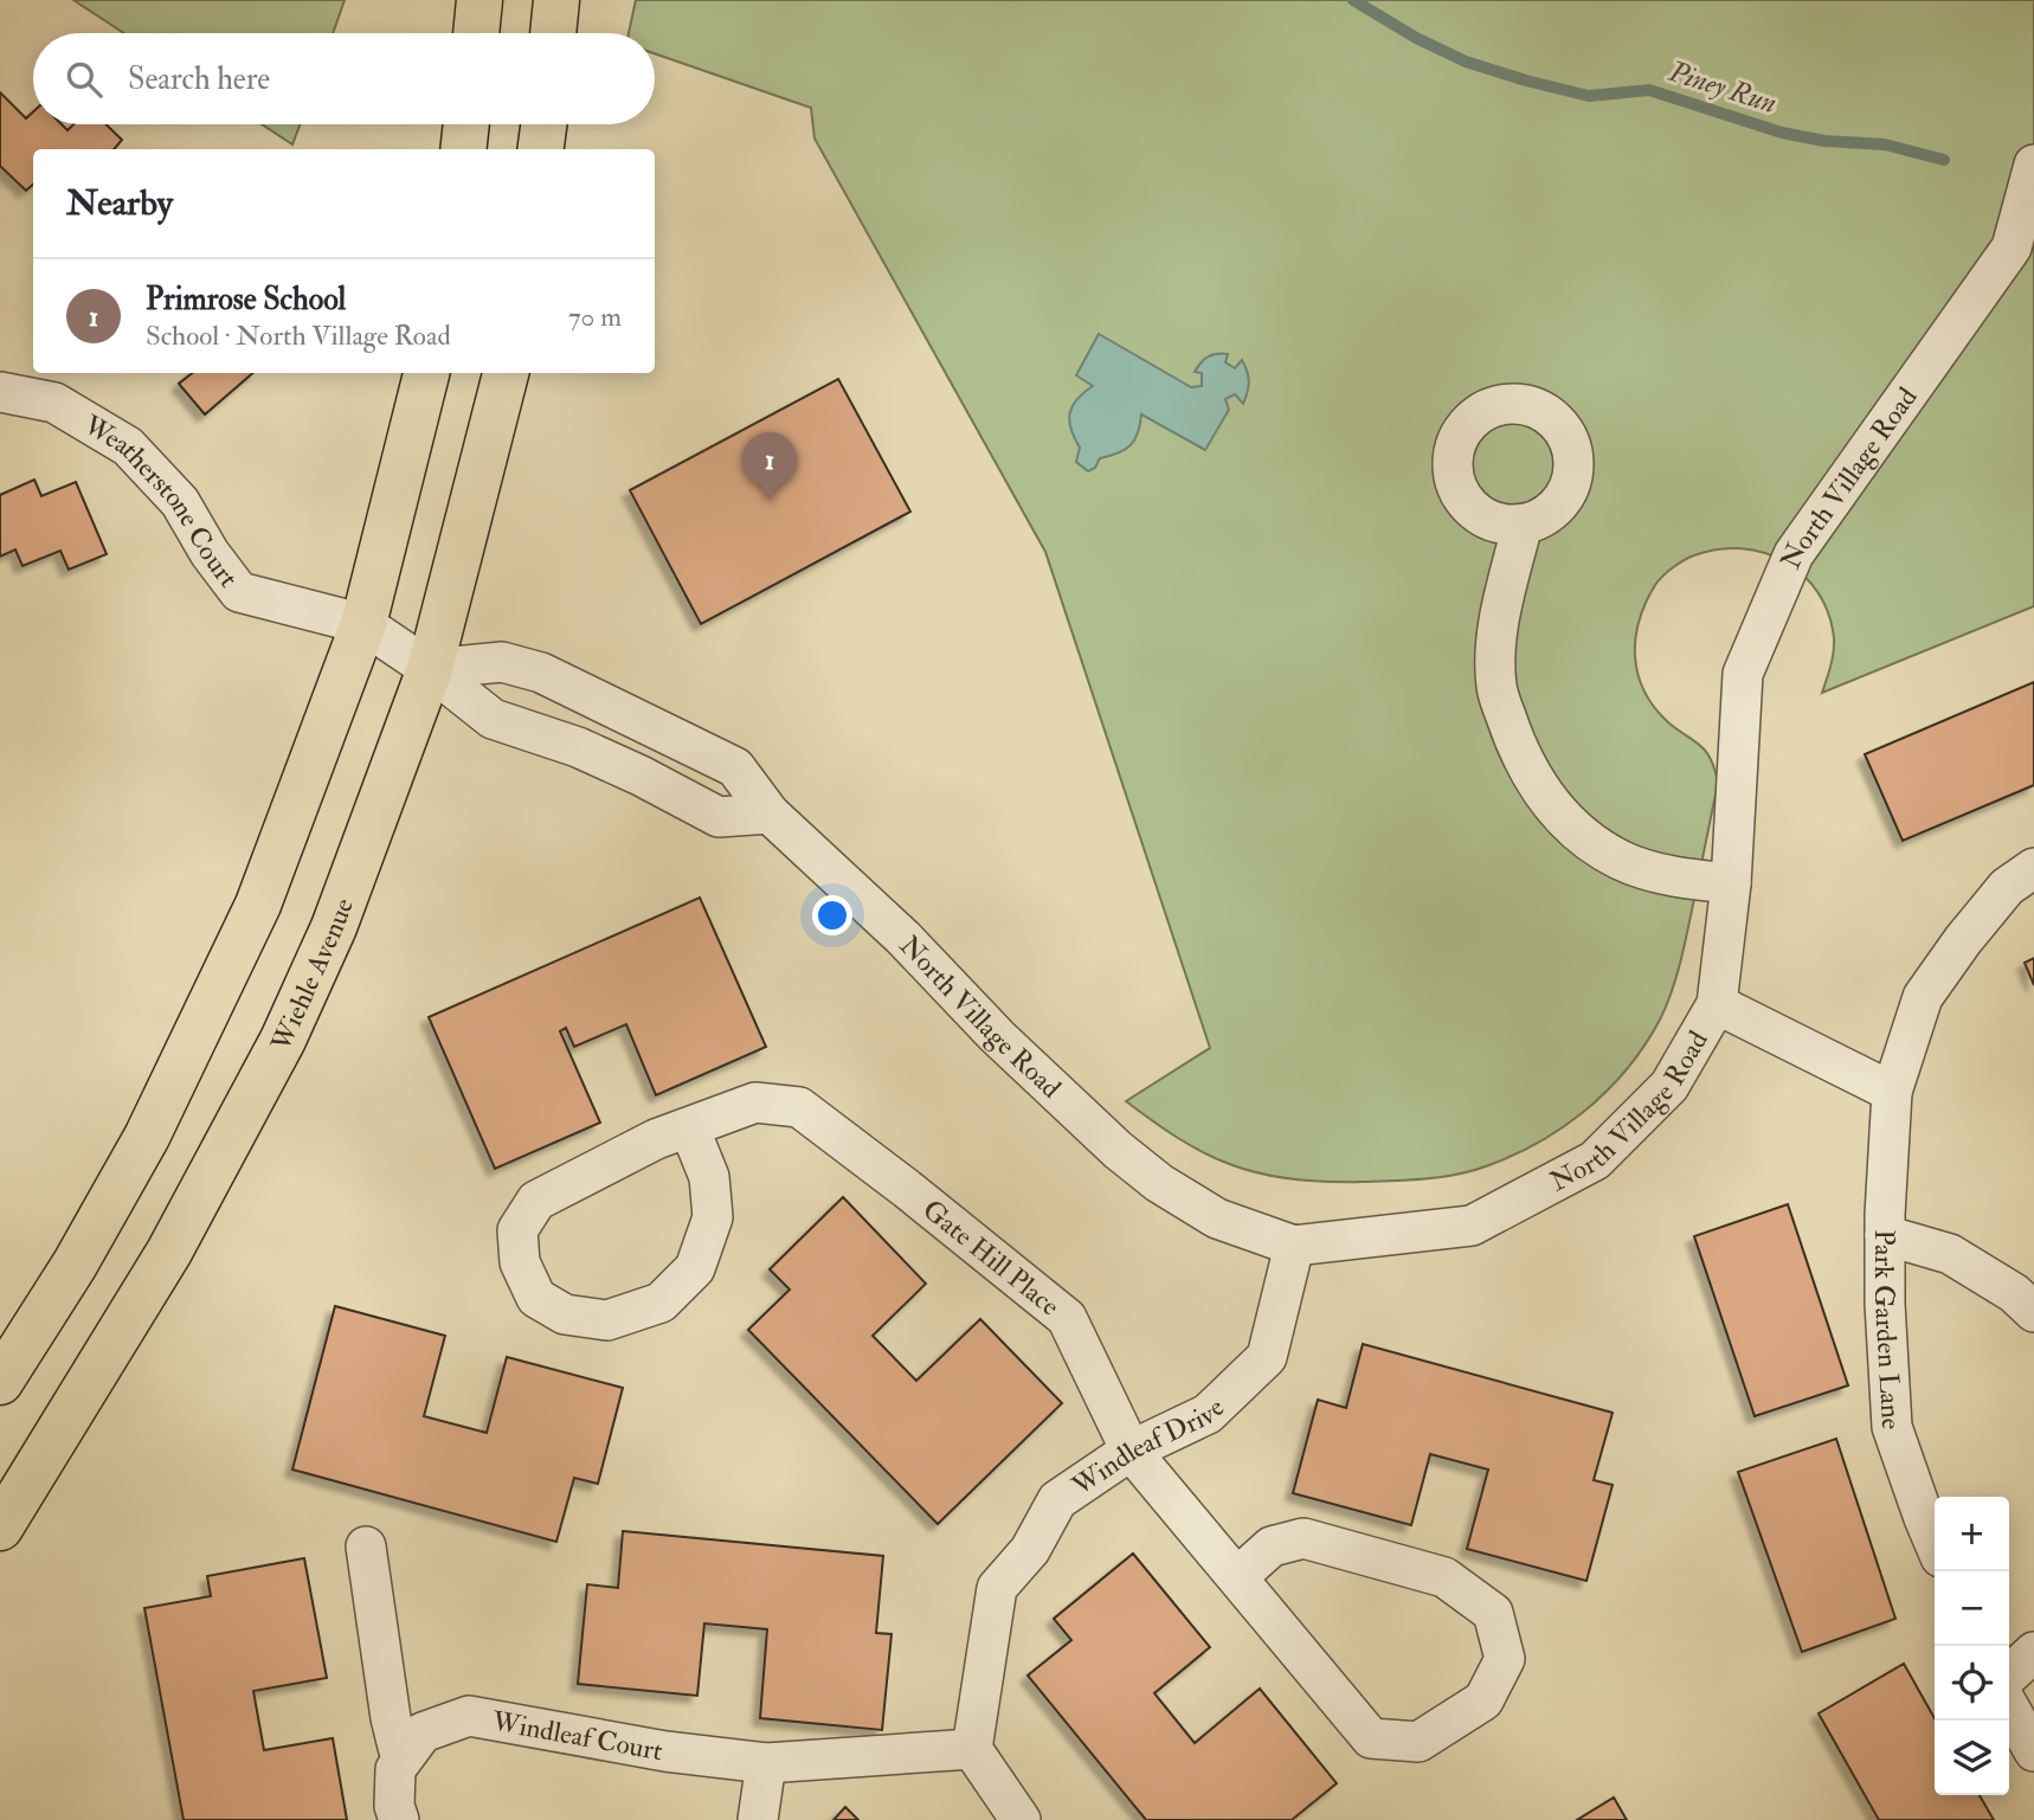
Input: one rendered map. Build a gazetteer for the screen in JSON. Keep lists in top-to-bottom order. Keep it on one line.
{"streets":{"main road":["Wiehle Avenue"],"street":["North Village Road","Weatherstone Court","Gate Hill Place","Park Garden Lane","Windleaf Drive","Windleaf Court"]},"crossings":[["North Village Road","Wiehle Avenue"],["North Village Road","Windleaf Drive"],["Gate Hill Place","Windleaf Drive"],["Windleaf Drive","Windleaf Court"]],"water":["Piney Run"],"page":{"search":"Search here","heading":"Nearby","list":[{"mark":"1","name":"Primrose School","note":"School · North Village Road","value":"70 m"}],"pins":"1","map_buttons":["+","−"]}}
